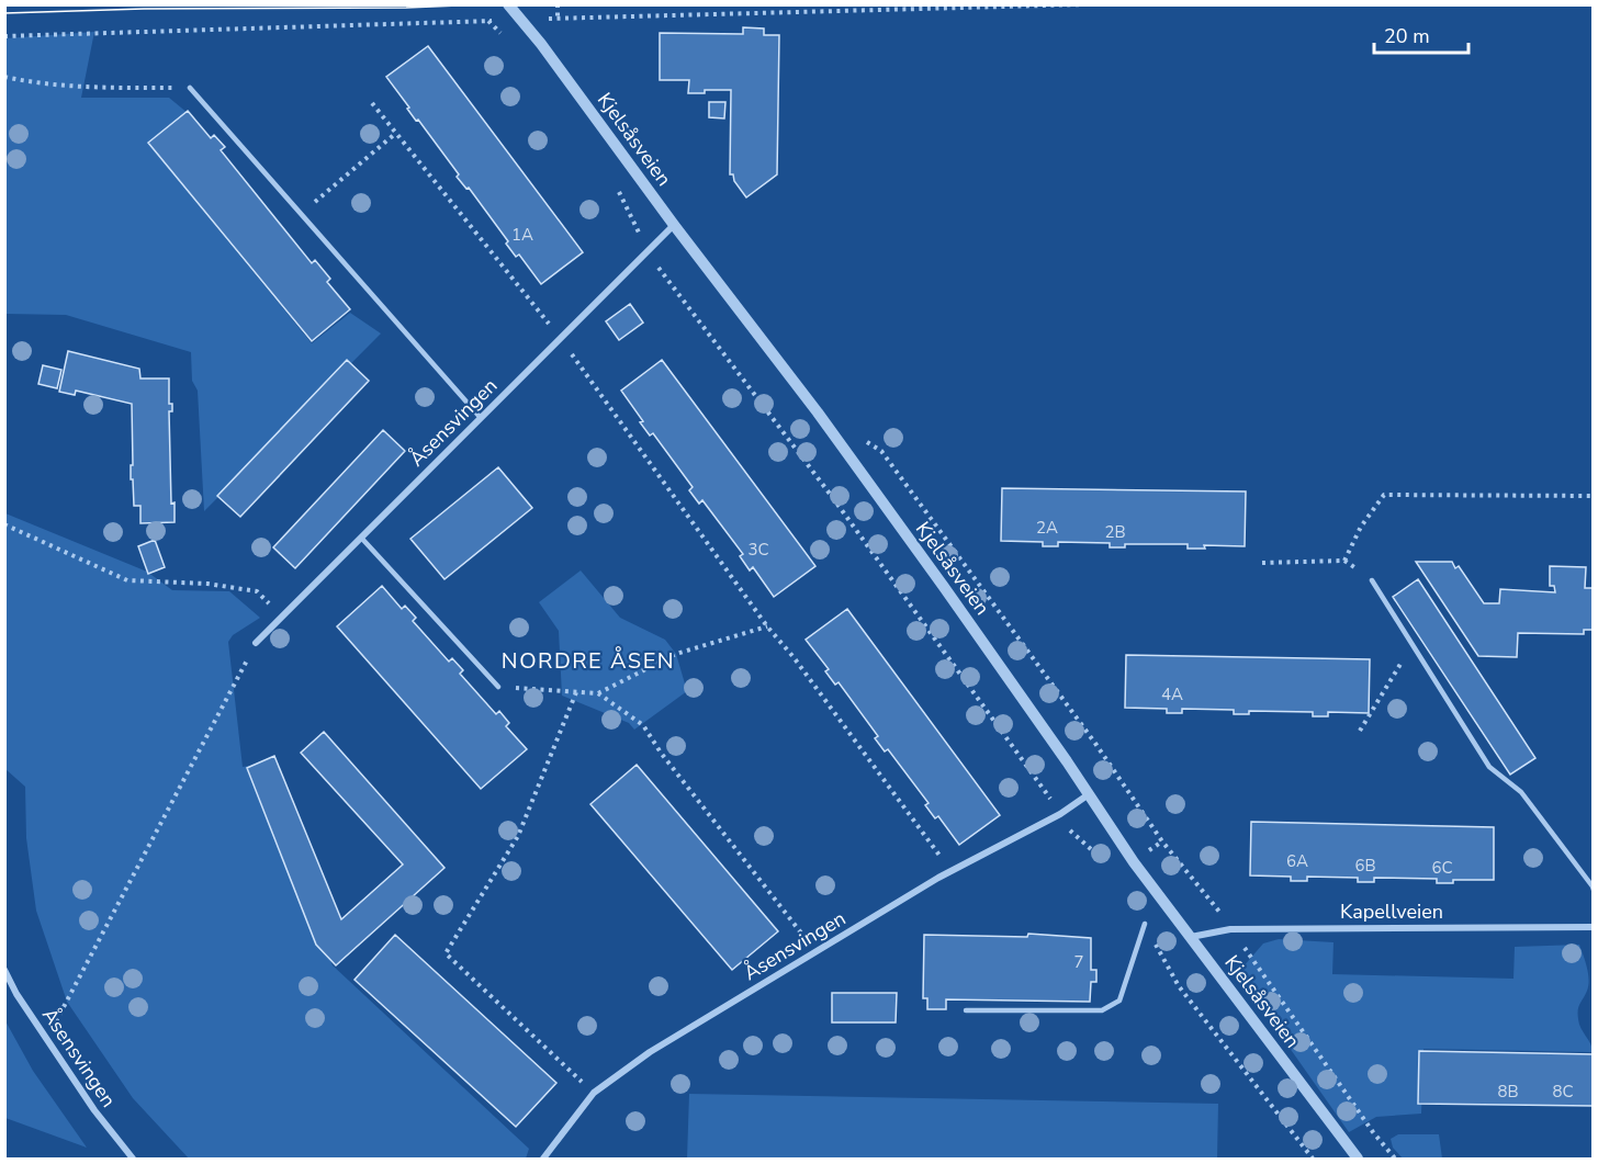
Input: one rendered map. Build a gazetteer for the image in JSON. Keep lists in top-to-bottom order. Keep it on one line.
{"streets":{"street":["Kjelsåsveien","Åsensvingen","Kapellveien"]},"crossings":[["Kjelsåsveien","Åsensvingen"],["Kjelsåsveien","Kapellveien"]],"districts":["NORDRE ÅSEN"],"house_numbers":["1A","2A","2B","3C","4A","6A","6B","6C","7","8B","8C"],"scale_bar":"20 m"}
